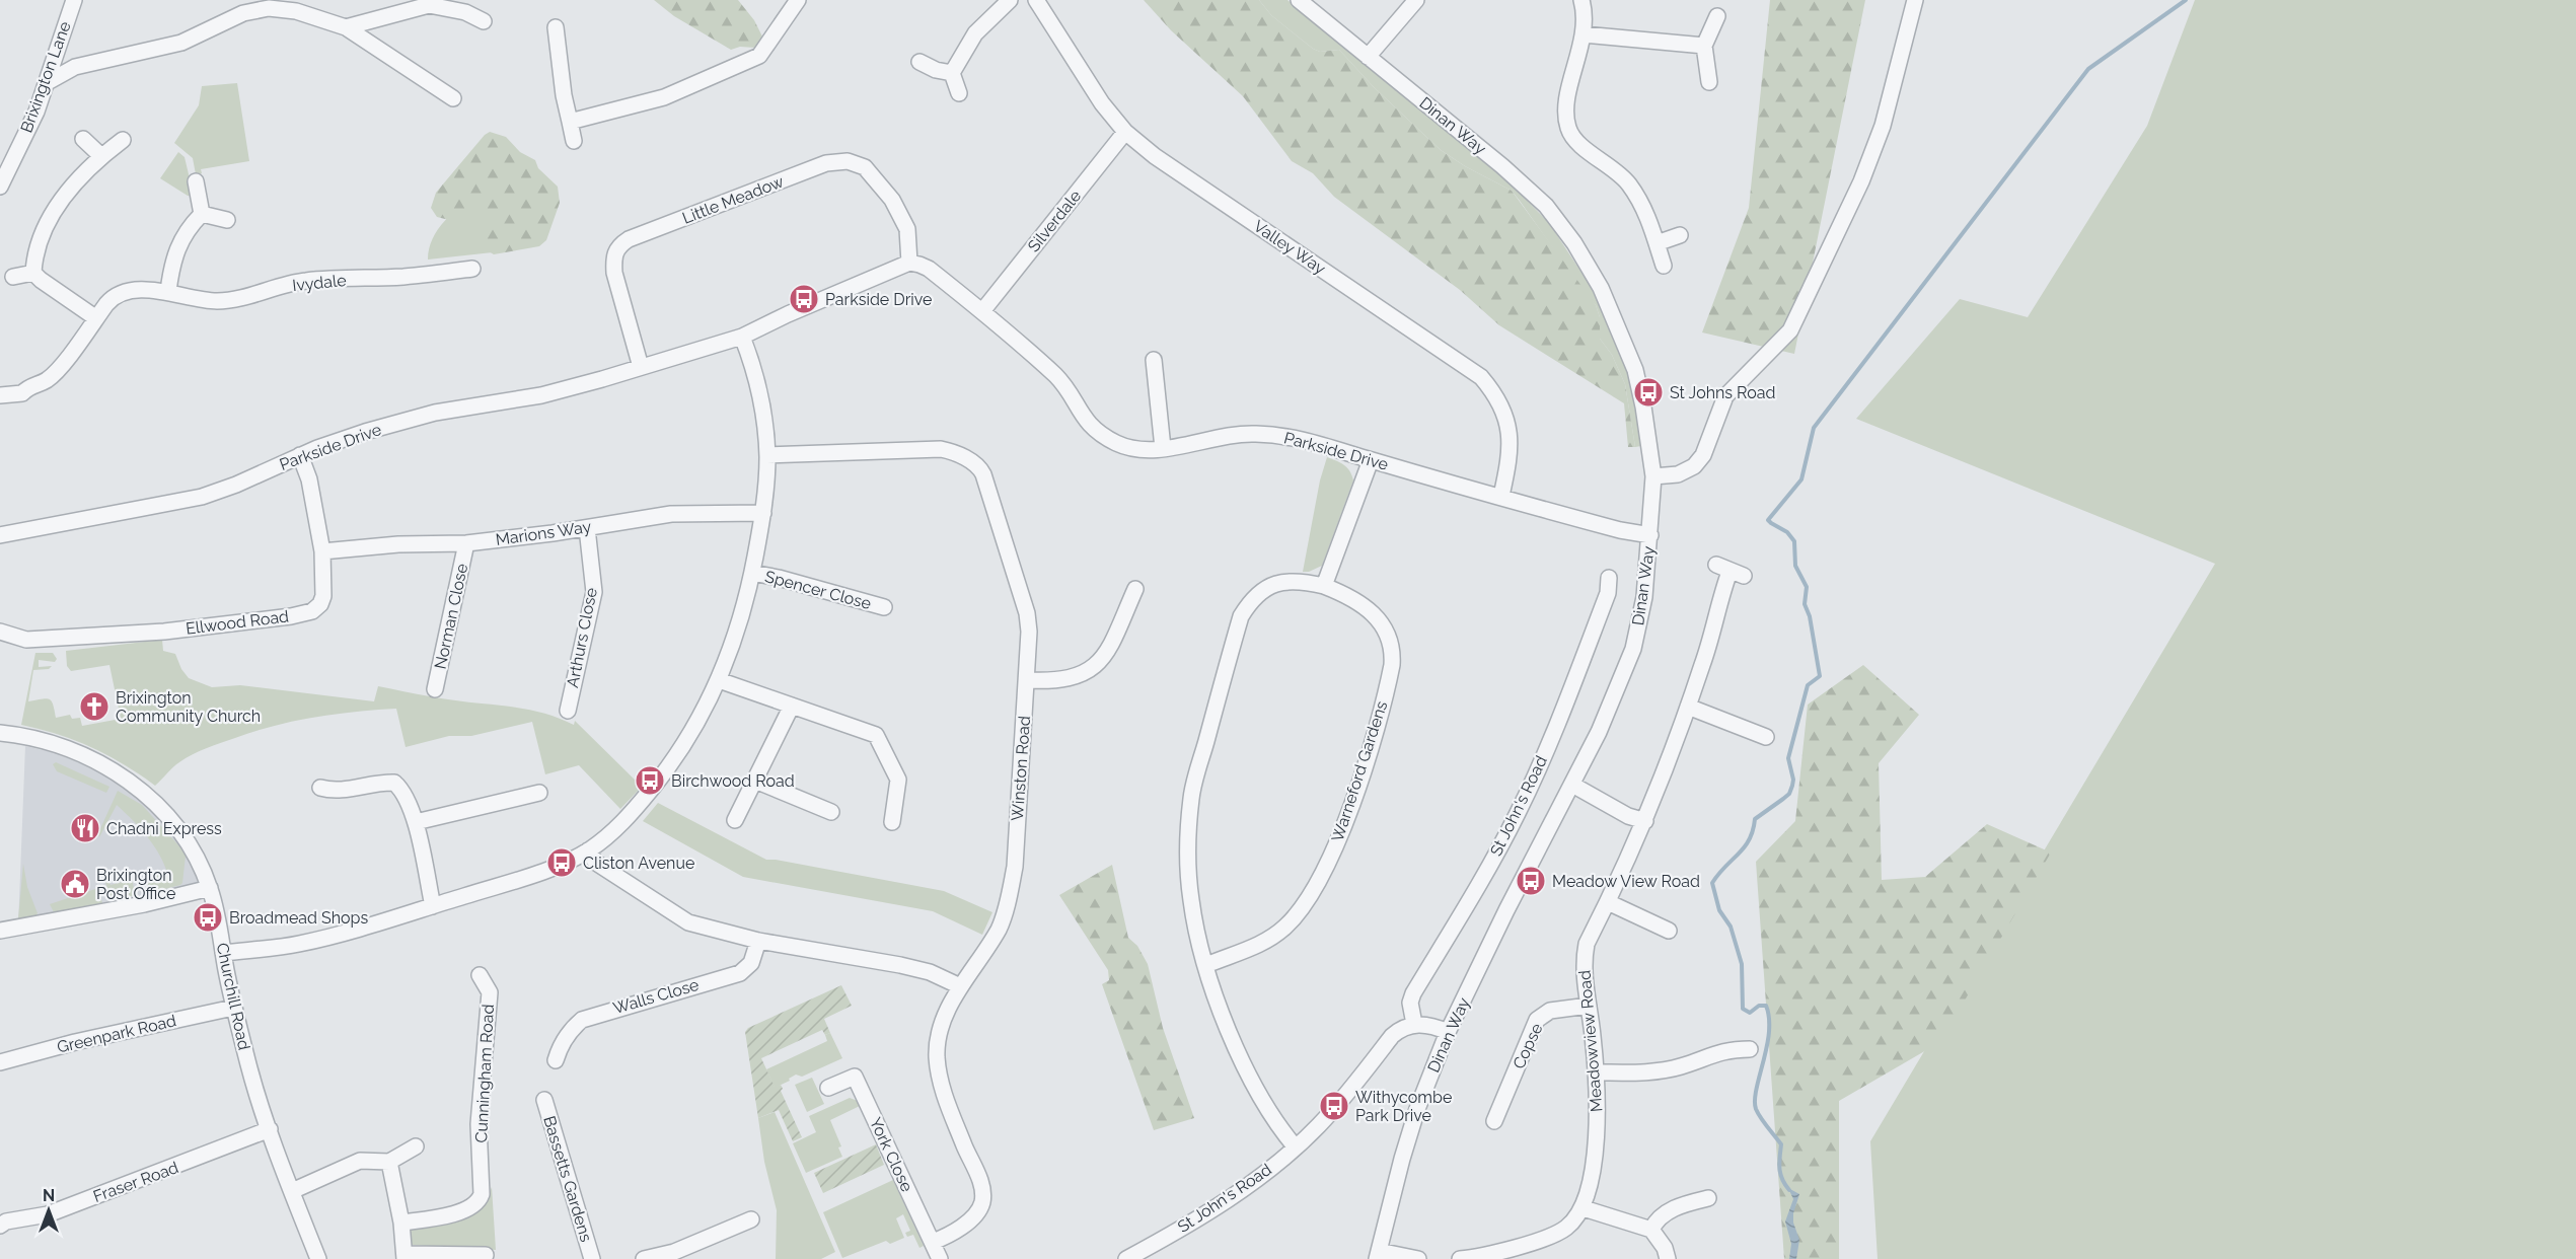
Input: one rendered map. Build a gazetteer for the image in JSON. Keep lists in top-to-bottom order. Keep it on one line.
{"streets":{"street":["Brixington Lane","Dinan Way","Little Meadow","Silverdale","Valley Way","Ivydale","Parkside Drive","Marions Way","Spencer Close","Norman Close","Ellwood Road","Arthurs Close","Winston Road","Warneford Gardens","St John's Road","Churchill Road","Walls Close","Greenpark Road","Meadowview Road","Copse","Cunningham Road","York Close","Bassetts Gardens","Fraser Road"]},"crossings":[["Dinan Way","Parkside Drive"],["Little Meadow","Parkside Drive"],["Silverdale","Valley Way"],["Silverdale","Parkside Drive"],["Valley Way","Parkside Drive"],["Parkside Drive","Ellwood Road"],["Marions Way","Norman Close"],["Marions Way","Ellwood Road"],["Marions Way","Arthurs Close"],["Winston Road","York Close"],["Churchill Road","Greenpark Road"],["Churchill Road","Fraser Road"],["Meadowview Road","Copse"]],"places":{"bus stop":["Parkside Drive","St Johns Road","Birchwood Road","Cliston Avenue","Meadow View Road","Broadmead Shops","Withycombe Park Drive"],"church":["Brixington Community Church"],"restaurant":["Chadni Express"],"public building":["Brixington Post Office"]},"north":"top"}
